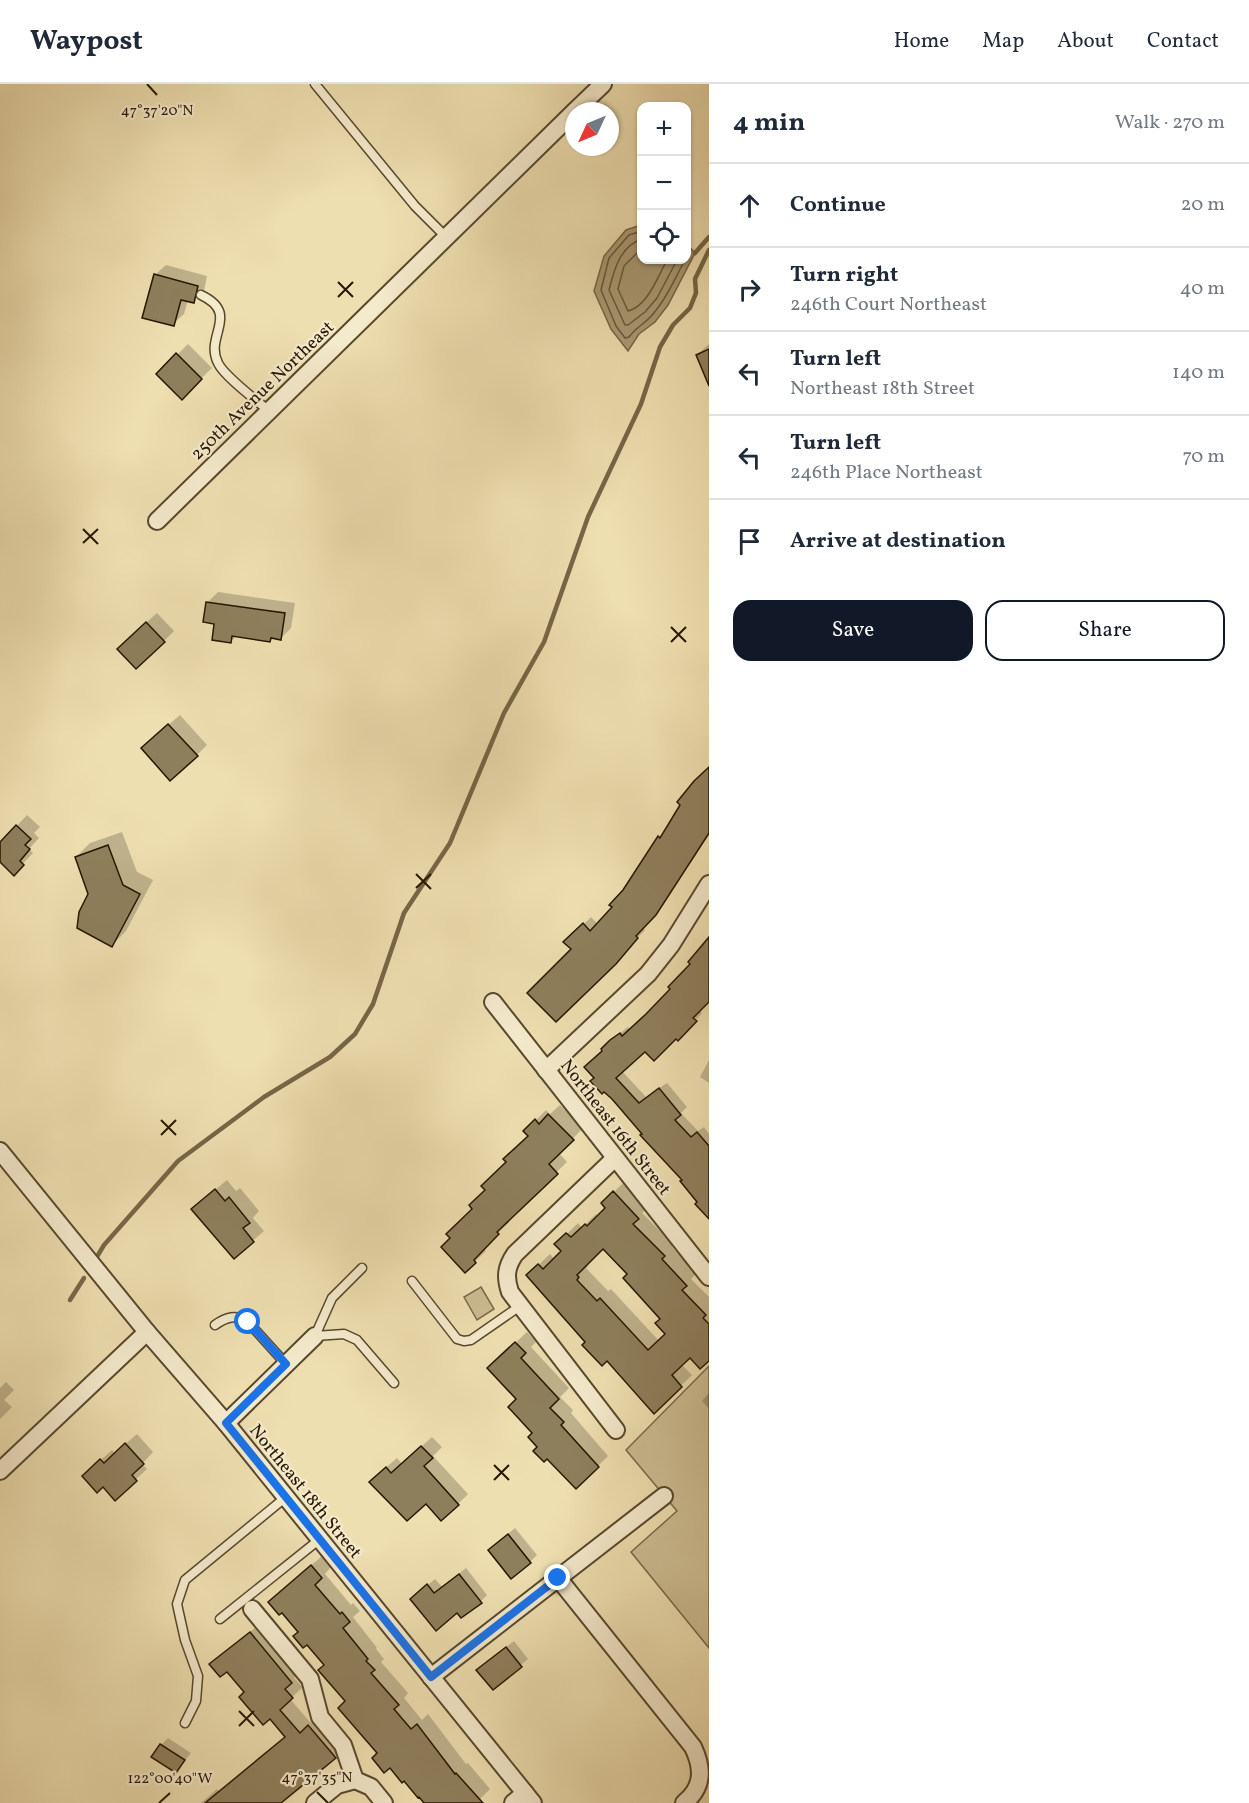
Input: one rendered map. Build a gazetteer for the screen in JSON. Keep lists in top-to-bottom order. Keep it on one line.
{"streets":{"street":["250th Avenue Northeast","Northeast 16th Street","Northeast 18th Street"]},"north":"bottom left","page":{"header":"Waypost","nav":["Home","Map","About","Contact"],"heading":["4 min","Walk · 270 m"],"map_buttons":["+","−"],"list":[["Continue","20 m"],["Turn right","246th Court Northeast","40 m"],["Turn left","Northeast 18th Street","140 m"],["Turn left","246th Place Northeast","70 m"],"Arrive at destination"],"buttons":["Save","Share"]},"coordinates":["47°37'20\"N","47°37'35\"N","122°00'40\"W"]}
